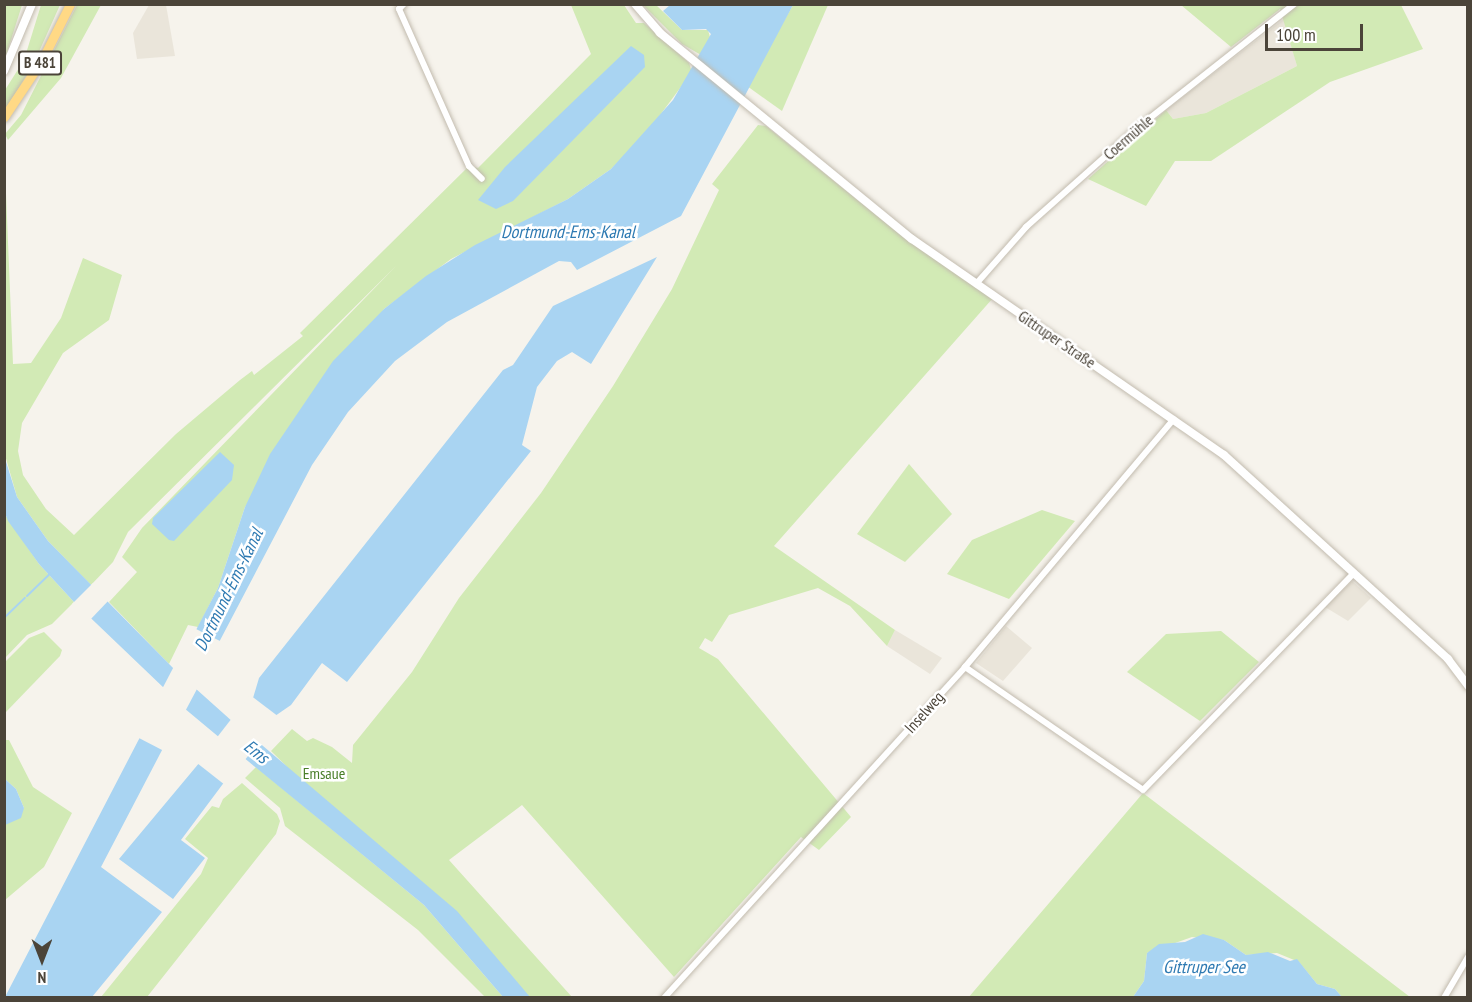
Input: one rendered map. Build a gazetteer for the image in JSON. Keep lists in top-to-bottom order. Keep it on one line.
{"streets":{"highway":["B 481"],"street":["Coermühle","Gittruper Straße","Inselweg"]},"crossings":[["Coermühle","Gittruper Straße"],["Gittruper Straße","Inselweg"]],"water":["Dortmund-Ems-Kanal","Ems","Gittruper See"],"parks":["Emsaue"],"scale_bar":"100 m","north":"bottom"}
